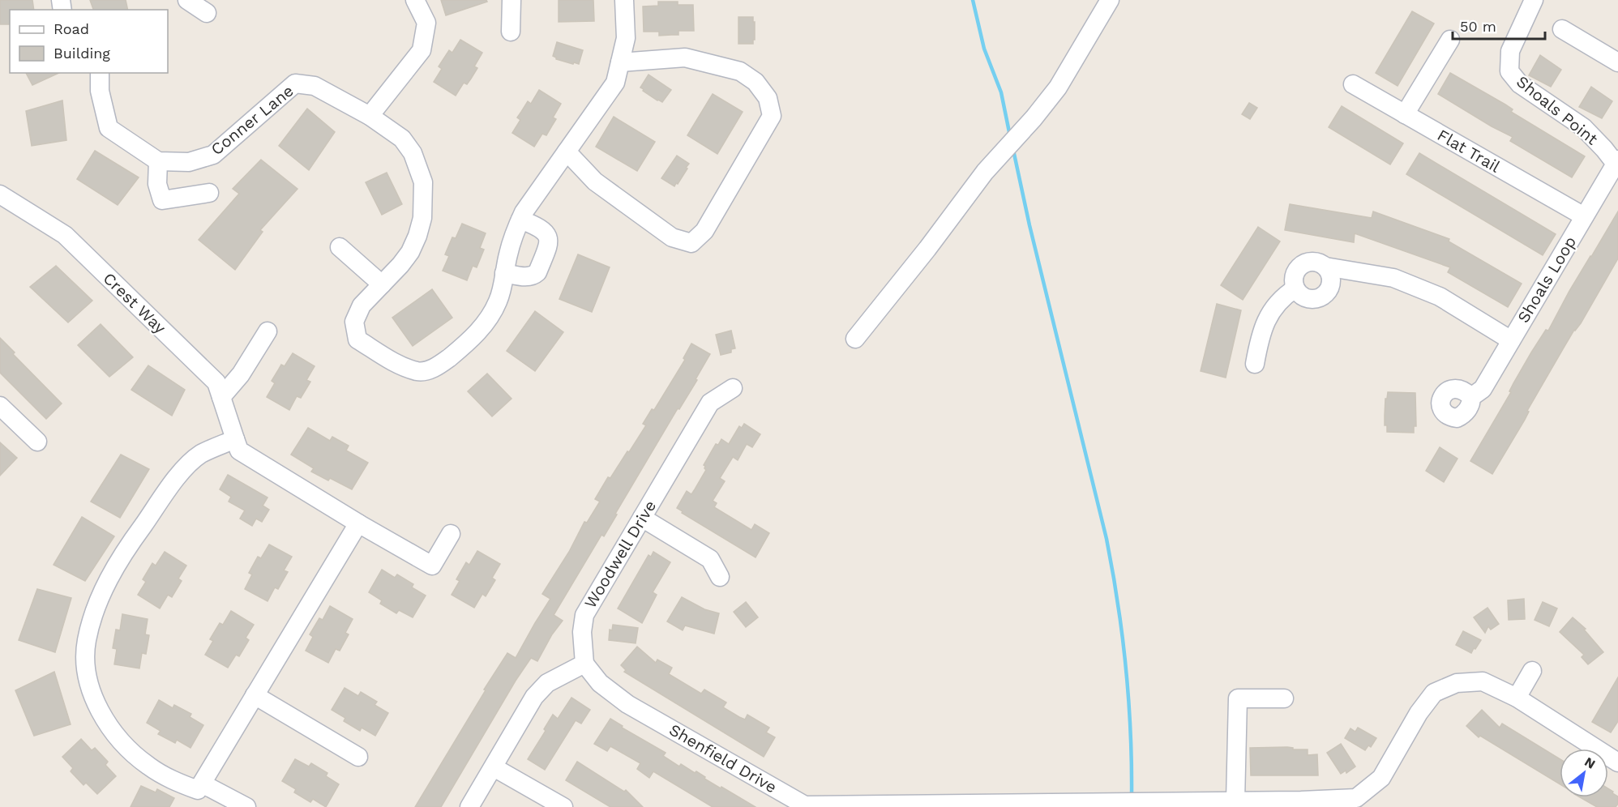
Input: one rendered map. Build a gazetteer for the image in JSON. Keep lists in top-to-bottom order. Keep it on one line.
{"streets":{"street":["Shoals Point","Conner Lane","Flat Trail","Shoals Loop","Crest Way","Woodwell Drive","Shenfield Drive"]},"crossings":[["Shoals Point","Shoals Loop"],["Flat Trail","Shoals Loop"],["Woodwell Drive","Shenfield Drive"]],"legend":["Road","Building"],"scale_bar":"50 m","north":"top right"}
